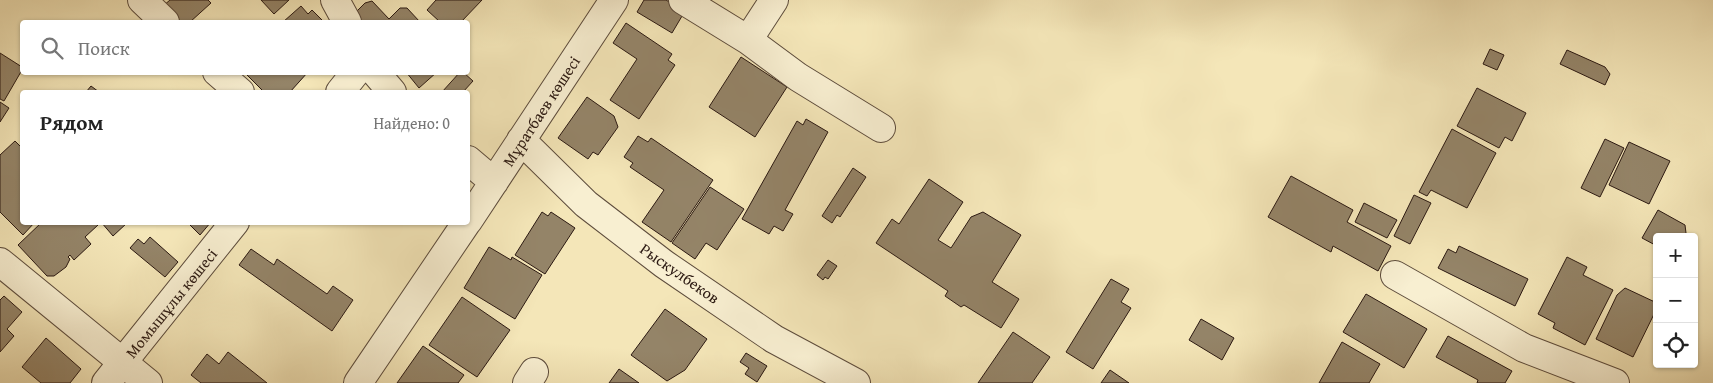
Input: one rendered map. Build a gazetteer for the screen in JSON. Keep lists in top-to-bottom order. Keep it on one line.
{"streets":{"street":["Мұратбаев көшесі","Рыскулбеков","Момышұлы көшесі"]},"crossings":[["Мұратбаев көшесі","Рыскулбеков"]],"page":{"search":"Поиск","heading":["Рядом","Найдено: 0"],"map_buttons":["+","−"]}}
